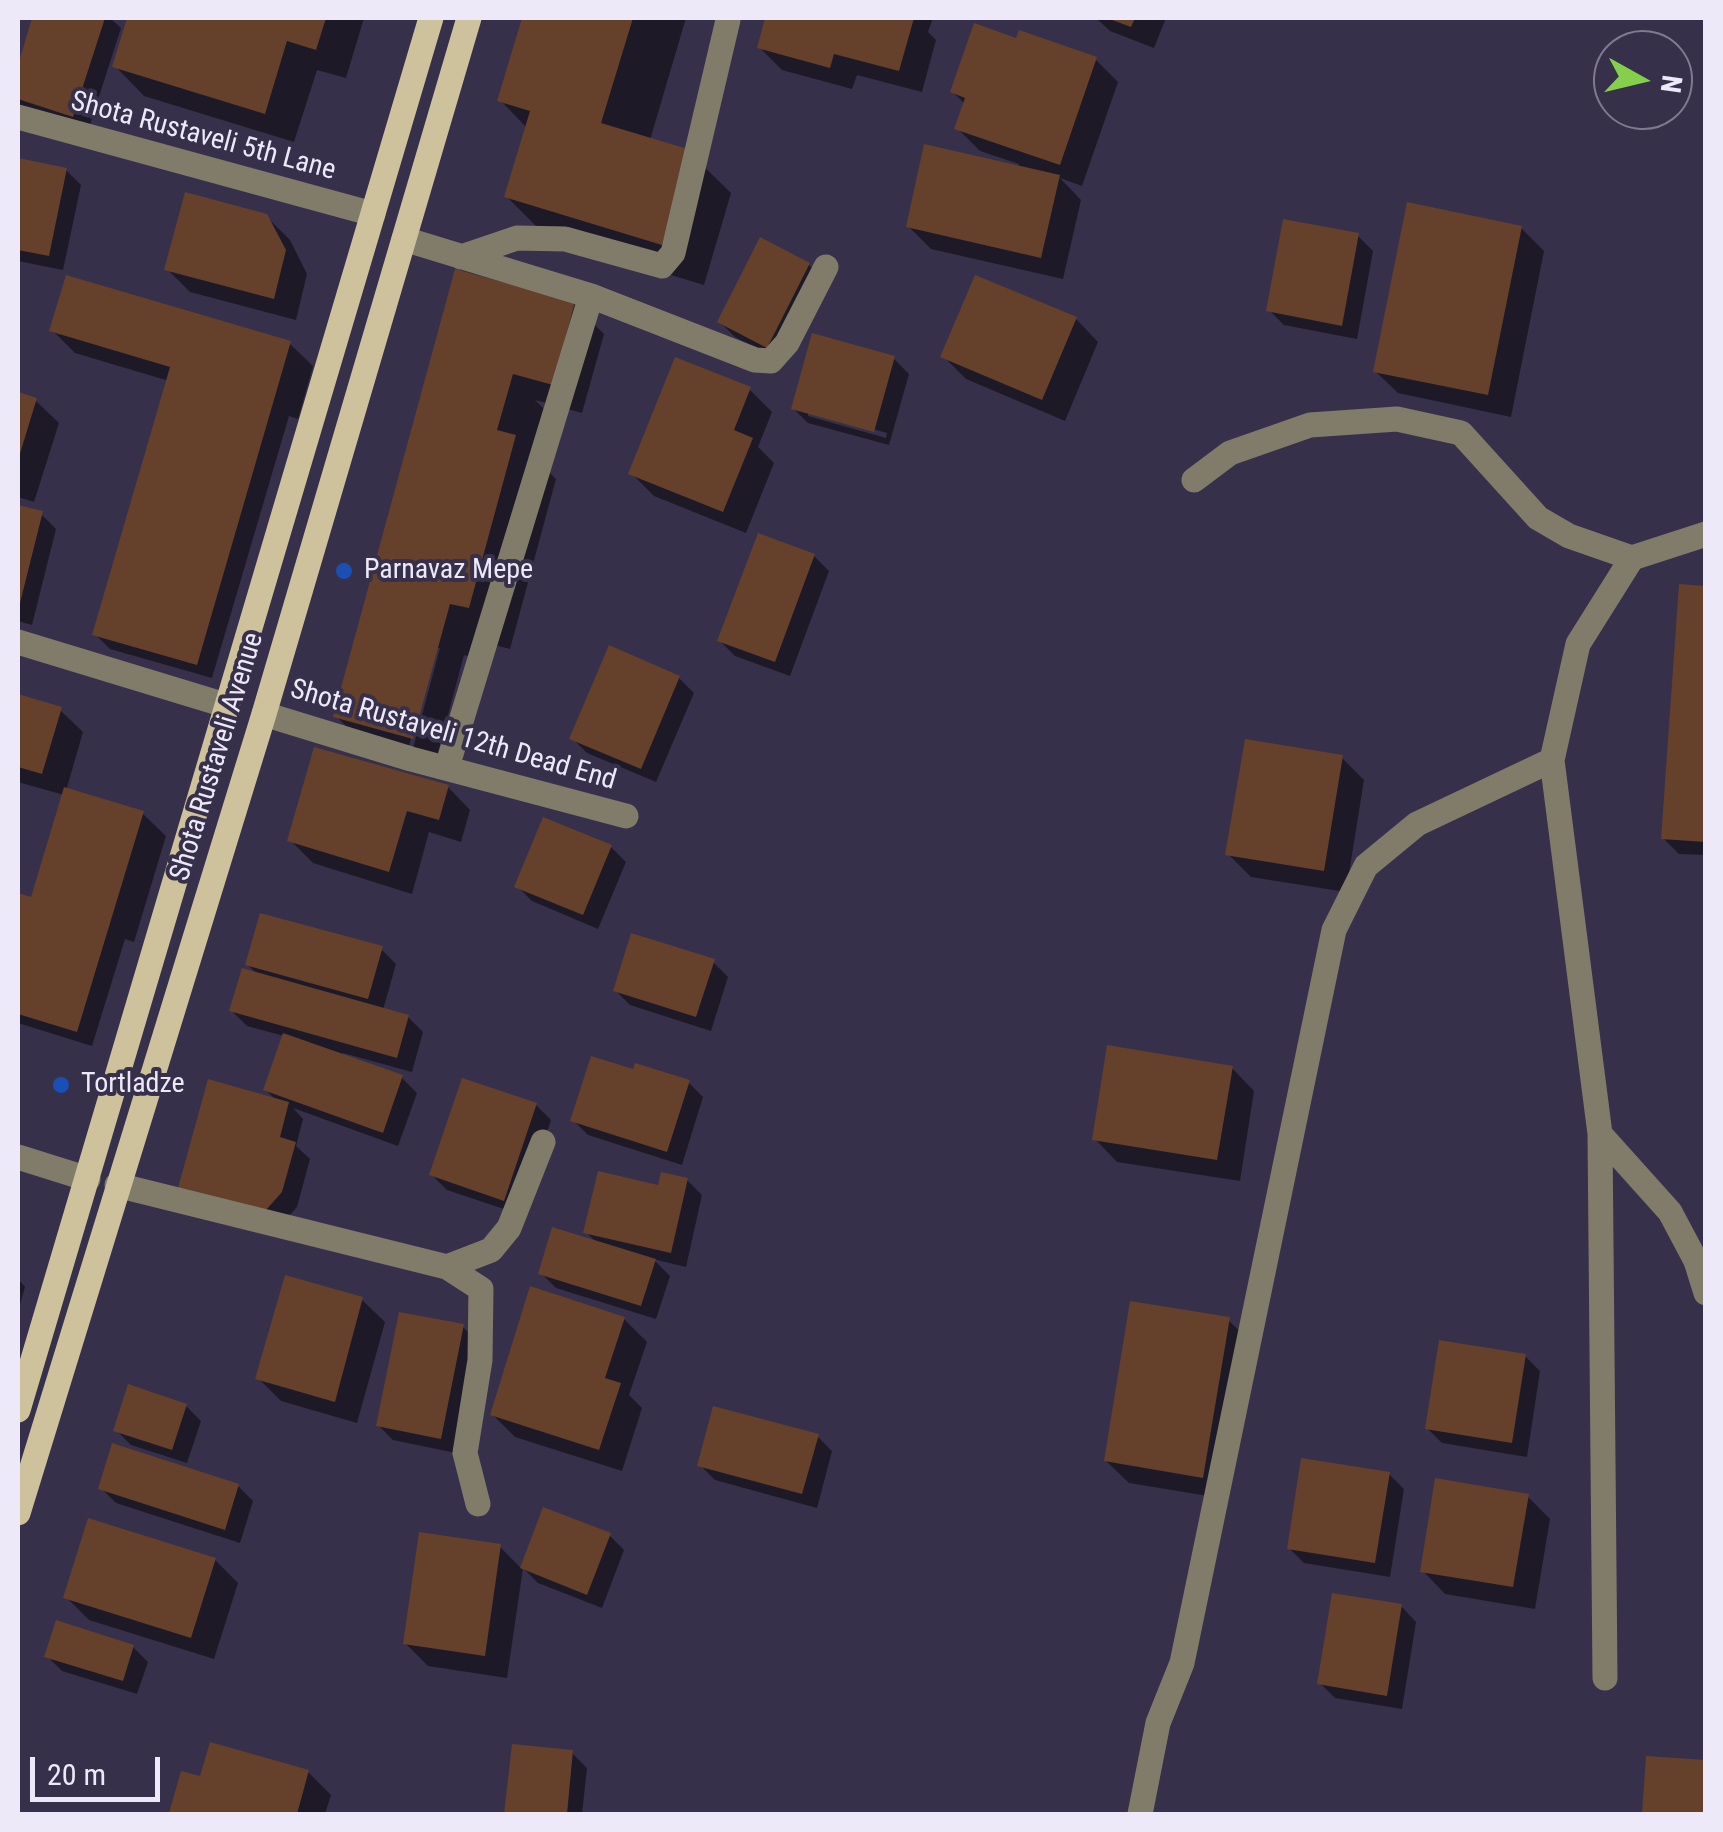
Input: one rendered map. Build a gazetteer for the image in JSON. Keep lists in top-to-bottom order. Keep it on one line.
{"streets":{"main road":["Shota Rustaveli Avenue"],"street":["Shota Rustaveli 5th Lane","Shota Rustaveli 12th Dead End"]},"crossings":[["Shota Rustaveli 5th Lane","Shota Rustaveli Avenue"],["Shota Rustaveli 12th Dead End","Shota Rustaveli Avenue"]],"places":["Parnavaz Mepe","Tortladze"],"scale_bar":"20 m","north":"right"}
